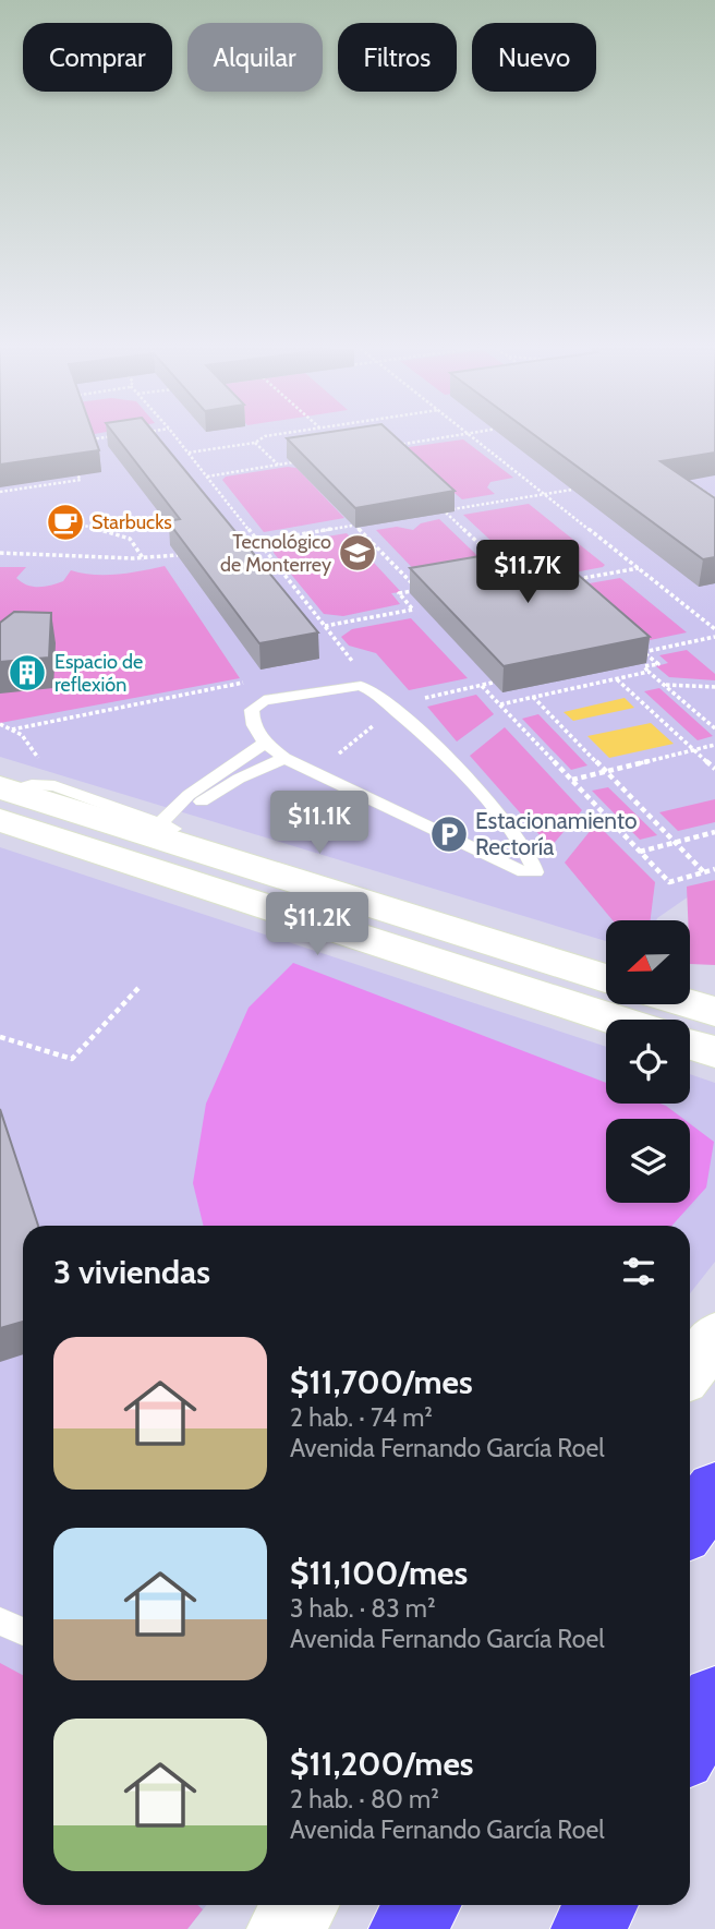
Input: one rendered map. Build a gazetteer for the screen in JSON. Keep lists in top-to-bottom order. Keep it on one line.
{"places":{"cafe":["Starbucks"],"school or university":["Tecnológico de Monterrey"],"building":["Espacio de reflexión"],"parking":["Estacionamiento Rectoría"]},"north":"left","page":{"chip":["Comprar","Alquilar","Filtros","Nuevo"],"price":["$11.7K","$11.1K","$11.2K"],"heading":"3 viviendas","list":[{"name":"$11,700/mes","note":"2 hab. · 74 m² · Avenida Fernando García Roel"},{"name":"$11,100/mes","note":"3 hab. · 83 m² · Avenida Fernando García Roel"},{"name":"$11,200/mes","note":"2 hab. · 80 m² · Avenida Fernando García Roel"}]}}
